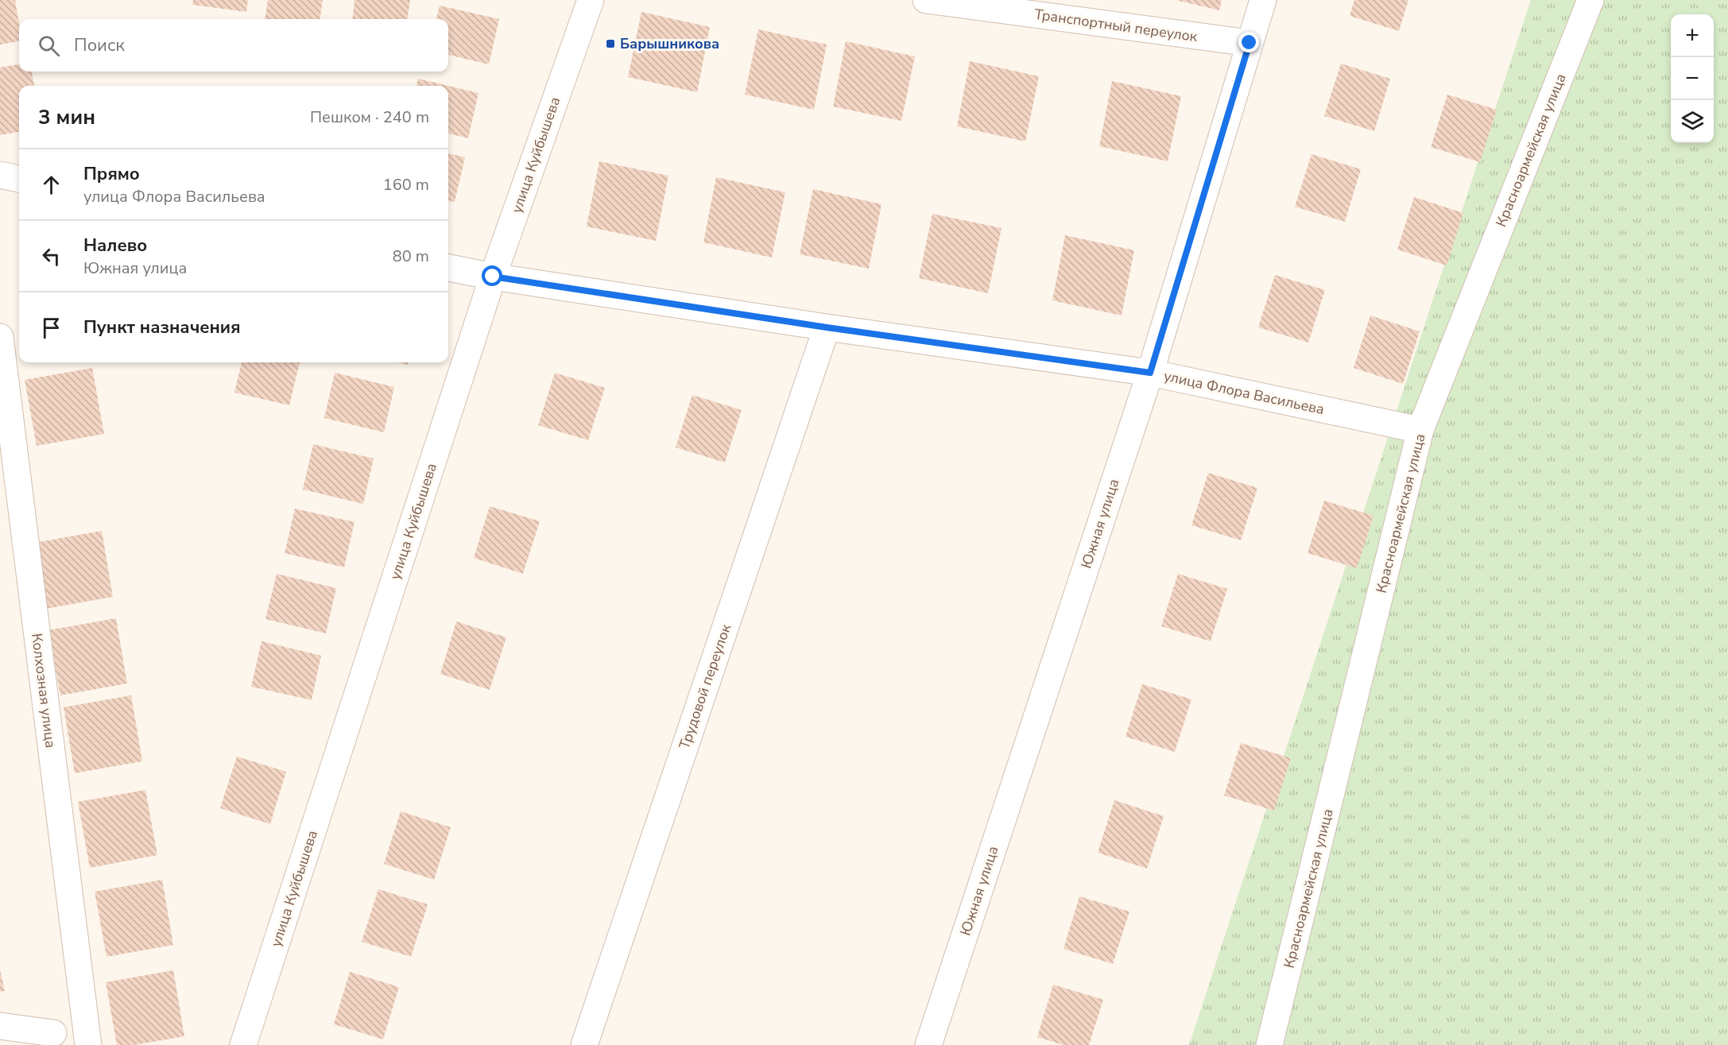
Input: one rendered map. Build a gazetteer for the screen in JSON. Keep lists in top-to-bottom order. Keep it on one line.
{"streets":{"street":["Транспортный переулок","Красноармейская улица","улица Куйбышева","улица Флора Васильева","Южная улица","Трудовой переулок","Колхозная улица"]},"crossings":[["Транспортный переулок","Южная улица"],["Красноармейская улица","улица Флора Васильева"],["улица Куйбышева","улица Флора Васильева"],["улица Флора Васильева","Южная улица"],["улица Флора Васильева","Трудовой переулок"]],"places":{"transit":["Барышникова"]},"page":{"map_buttons":["+","−"],"search":"Поиск","heading":["3 мин","Пешком · 240 m"],"list":[["Прямо","улица Флора Васильева","160 m"],["Налево","Южная улица","80 m"],"Пункт назначения"]}}
